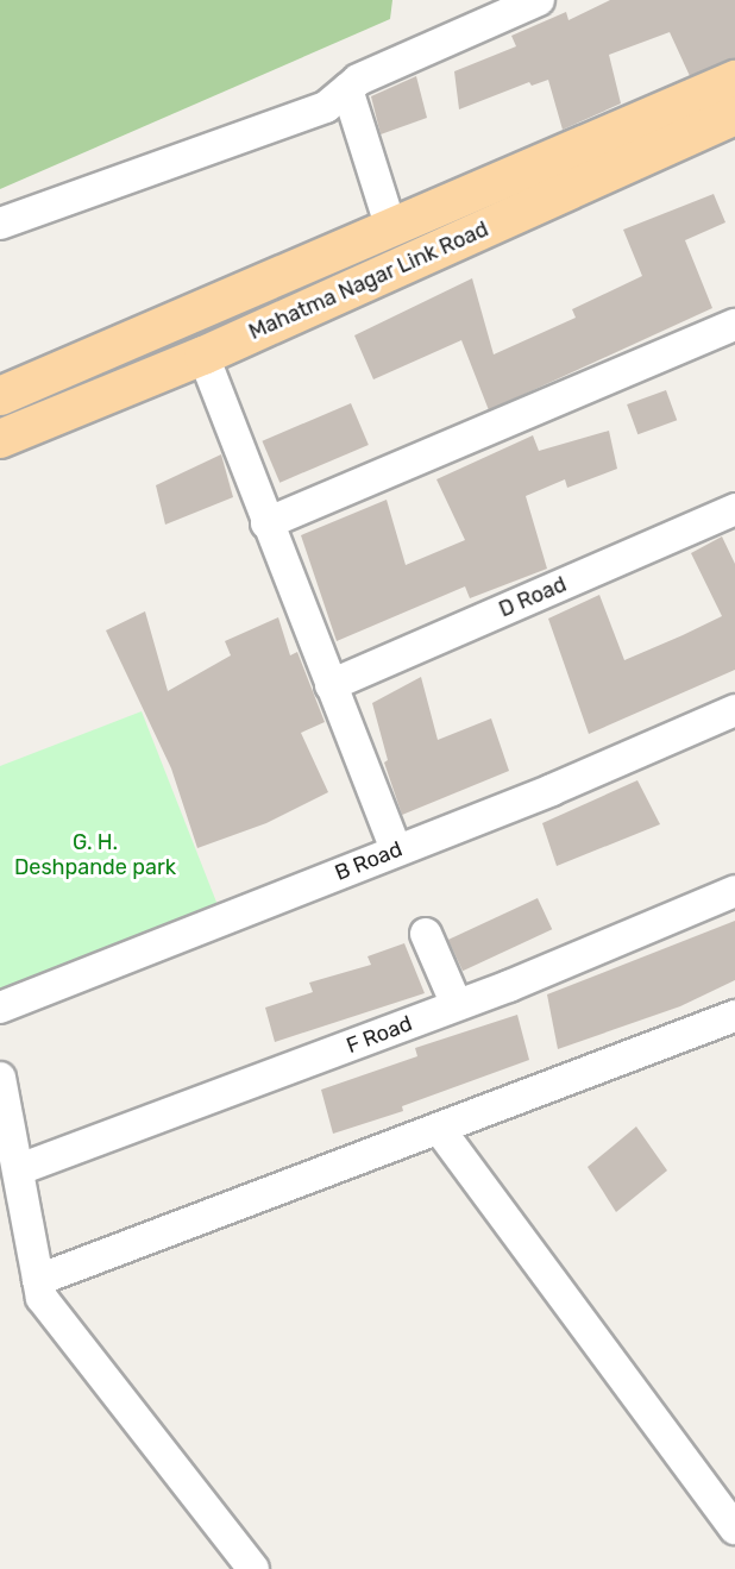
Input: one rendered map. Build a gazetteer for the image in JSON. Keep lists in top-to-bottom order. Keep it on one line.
{"streets":{"main road":["Mahatma Nagar Link Road"],"street":["D Road","B Road","F Road"]},"parks":["G. H. Deshpande park"]}
